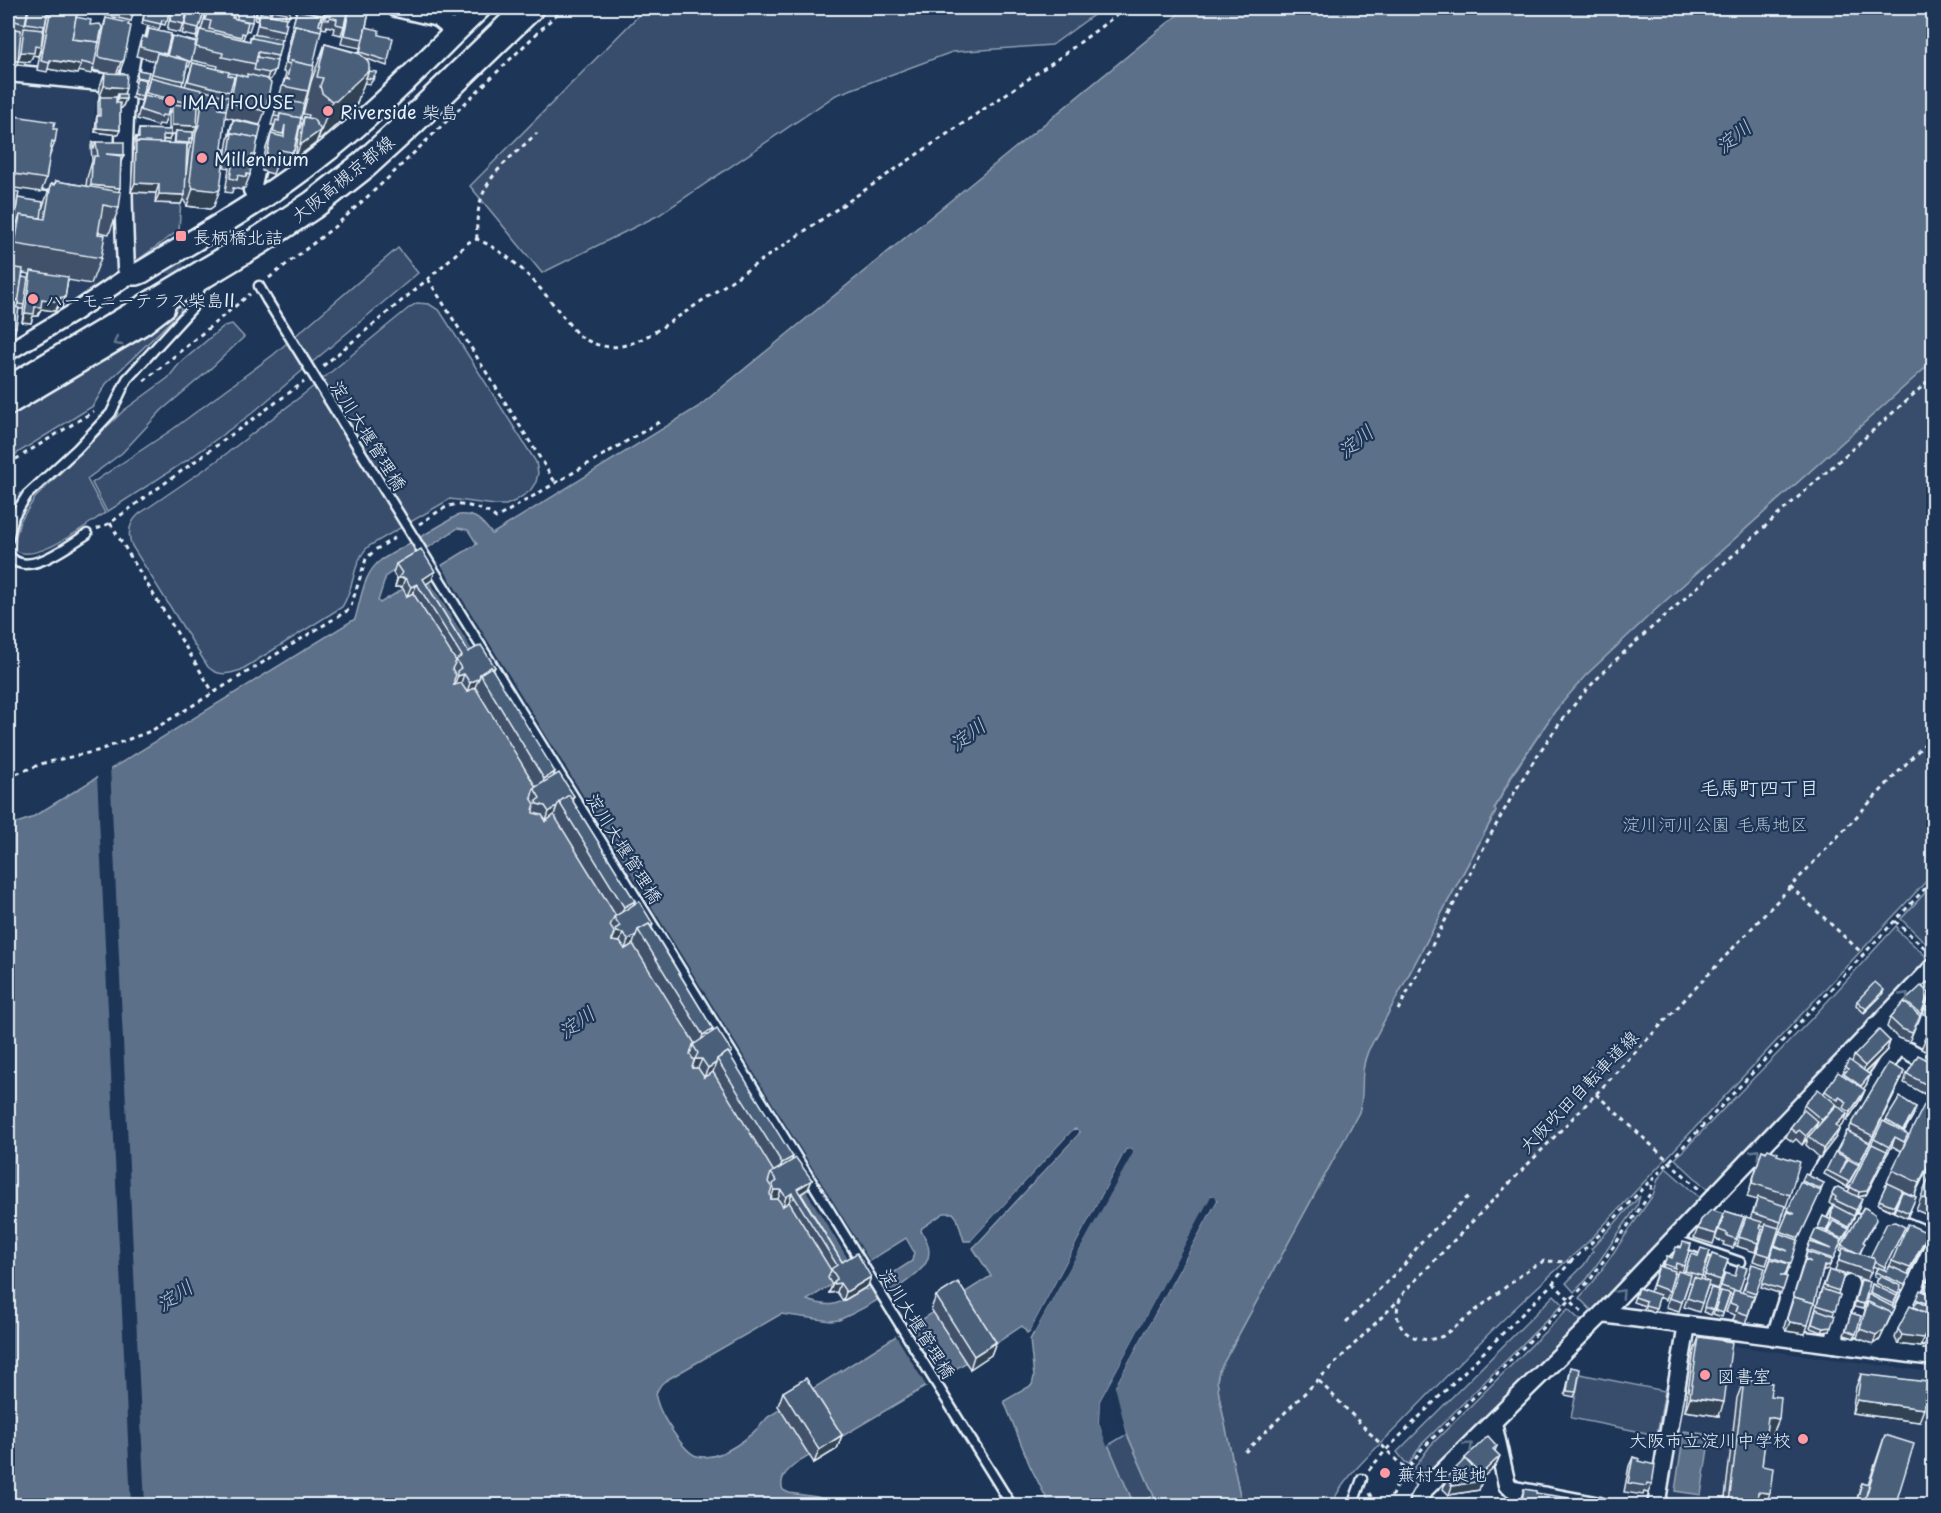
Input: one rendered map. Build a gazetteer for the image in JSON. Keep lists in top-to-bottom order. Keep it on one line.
{"streets":{"main road":["大阪高槻京都線"],"lane":["淀川大堰管理橋"],"path":["大阪吹田自転車道線"]},"districts":["毛馬町四丁目"],"water":["淀川"],"parks":["淀川河川公園 毛馬地区"],"places":{"other":["IMAI HOUSE","Riverside 柴島","Millennium","ハーモニーテラス柴島II","図書室","大阪市立淀川中学校","蕪村生誕地"],"transit":["長柄橋北詰"]}}
